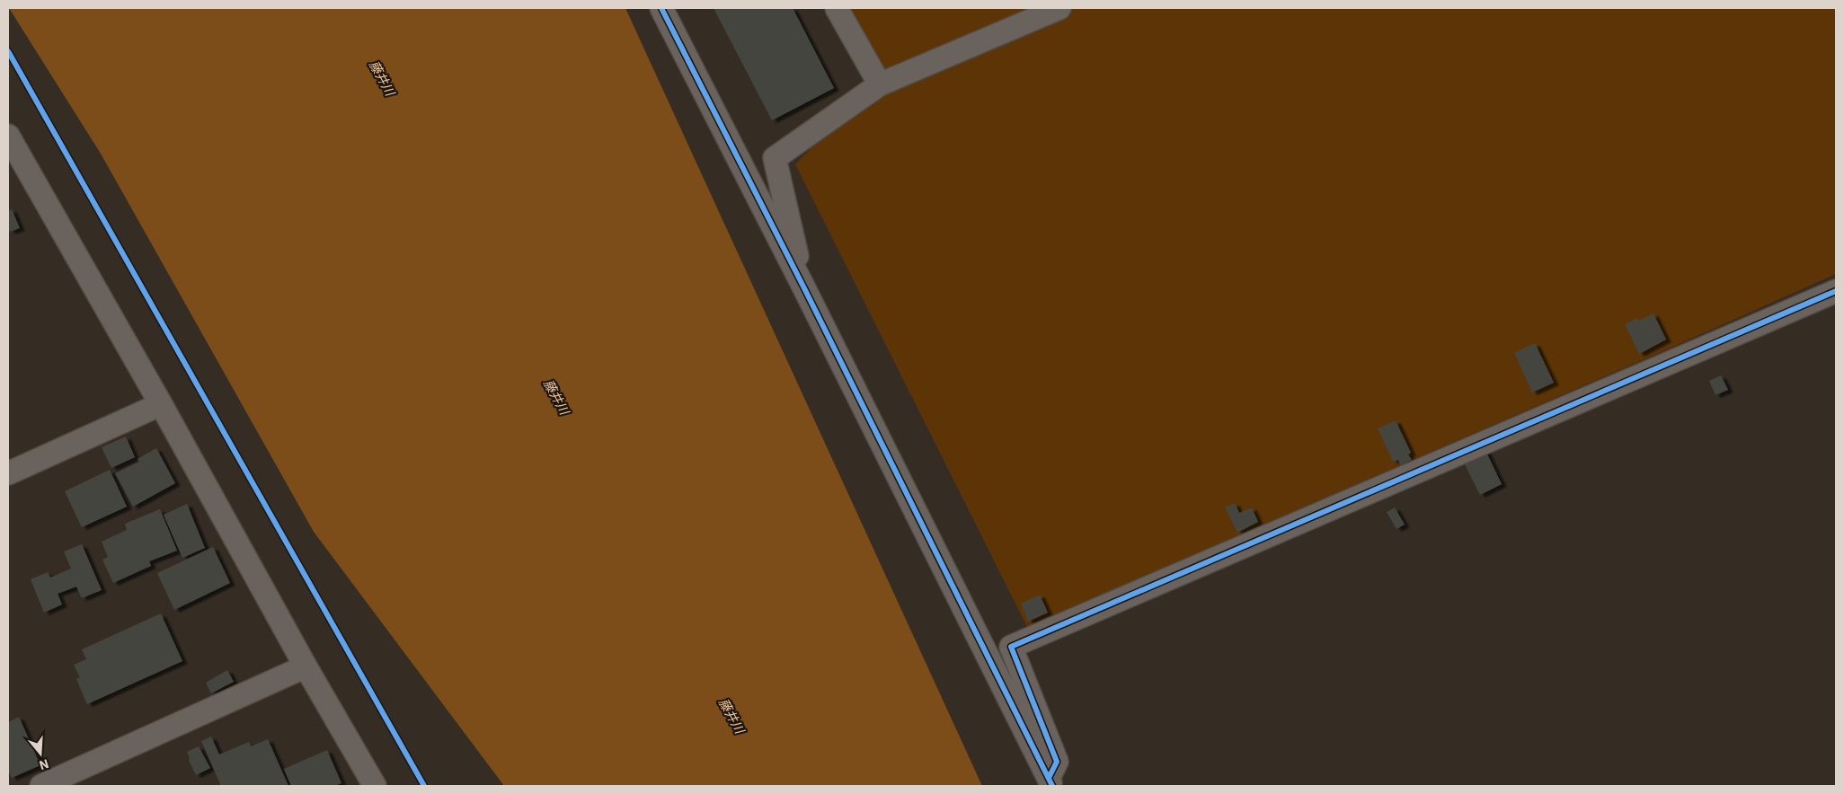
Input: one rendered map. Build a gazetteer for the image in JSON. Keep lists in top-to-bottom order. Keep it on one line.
{"water":["藤井川"],"north":"bottom"}
